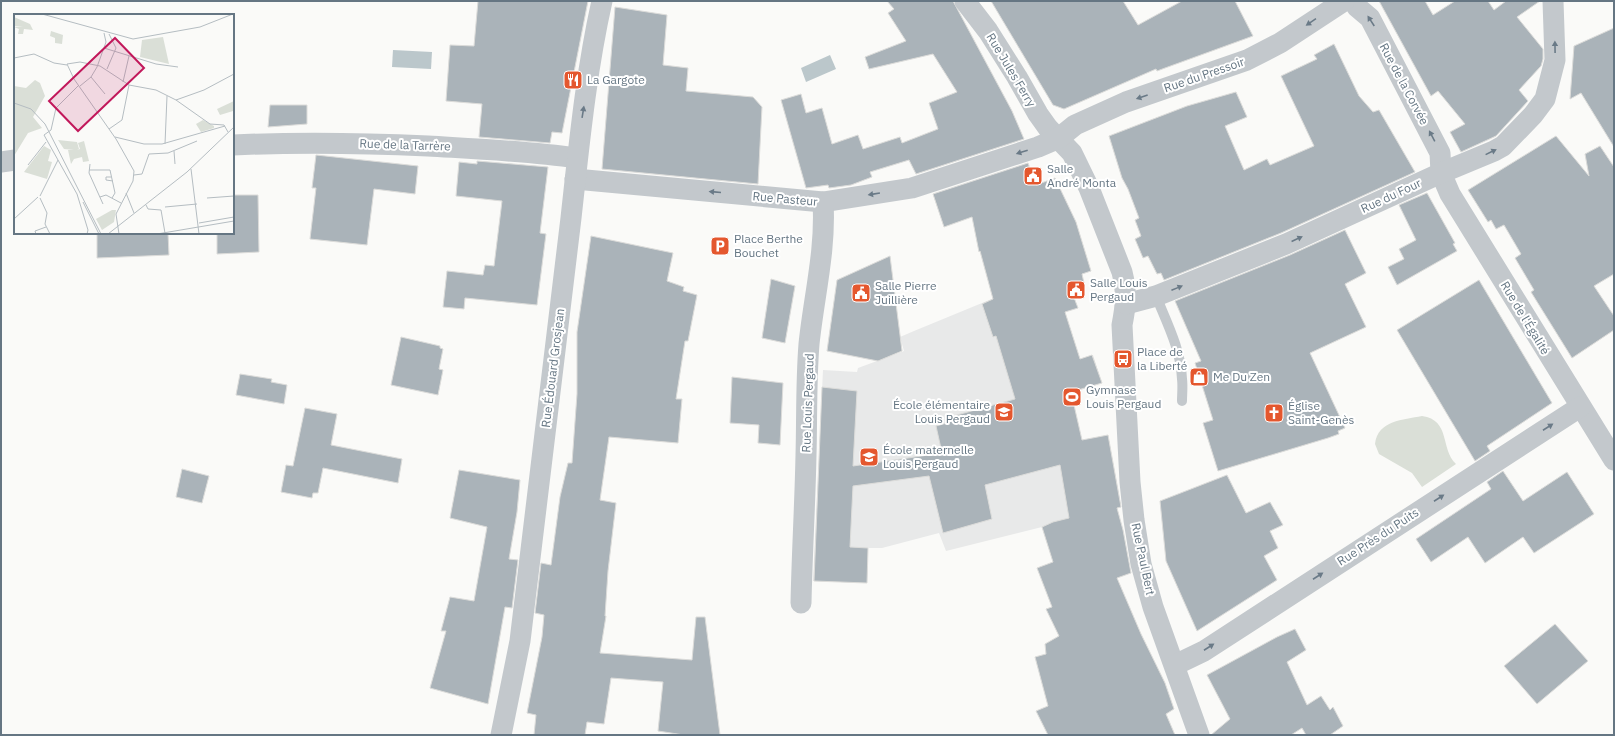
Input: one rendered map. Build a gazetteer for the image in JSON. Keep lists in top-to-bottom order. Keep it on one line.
{"streets":{"street":["Rue Jules Ferry","Rue du Pressoir","Rue de la Corvée","Rue de la Tarrère","Rue du Four","Rue Pasteur","Rue de l'Égalité","Rue Édouard Grosjean","Rue Louis Pergaud","Rue Près du Puits","Rue Paul Bert"]},"crossings":[["Rue Jules Ferry","Rue du Pressoir"],["Rue Jules Ferry","Rue Pasteur"],["Rue du Pressoir","Rue Pasteur"],["Rue de la Corvée","Rue du Four"],["Rue de la Corvée","Rue de l'Égalité"],["Rue de la Tarrère","Rue Édouard Grosjean"],["Rue du Four","Rue de l'Égalité"],["Rue du Four","Rue Paul Bert"],["Rue Pasteur","Rue Édouard Grosjean"],["Rue Pasteur","Rue Louis Pergaud"],["Rue de l'Égalité","Rue Près du Puits"],["Rue Près du Puits","Rue Paul Bert"]],"one_way":["Rue du Pressoir","Rue de la Corvée","Rue du Four","Rue Pasteur","Rue Près du Puits"],"places":{"restaurant":["La Gargote"],"public building":["Salle André Monta","Salle Louis Pergaud","Salle Pierre Juillière"],"parking":["Place Berthe Bouchet"],"bus stop":["Place de la Liberté"],"shop":["Me Du Zen"],"sports":["Gymnase Louis Pergaud"],"school or university":["École élémentaire Louis Pergaud","École maternelle Louis Pergaud"],"church":["Église Saint-Genès"]}}
